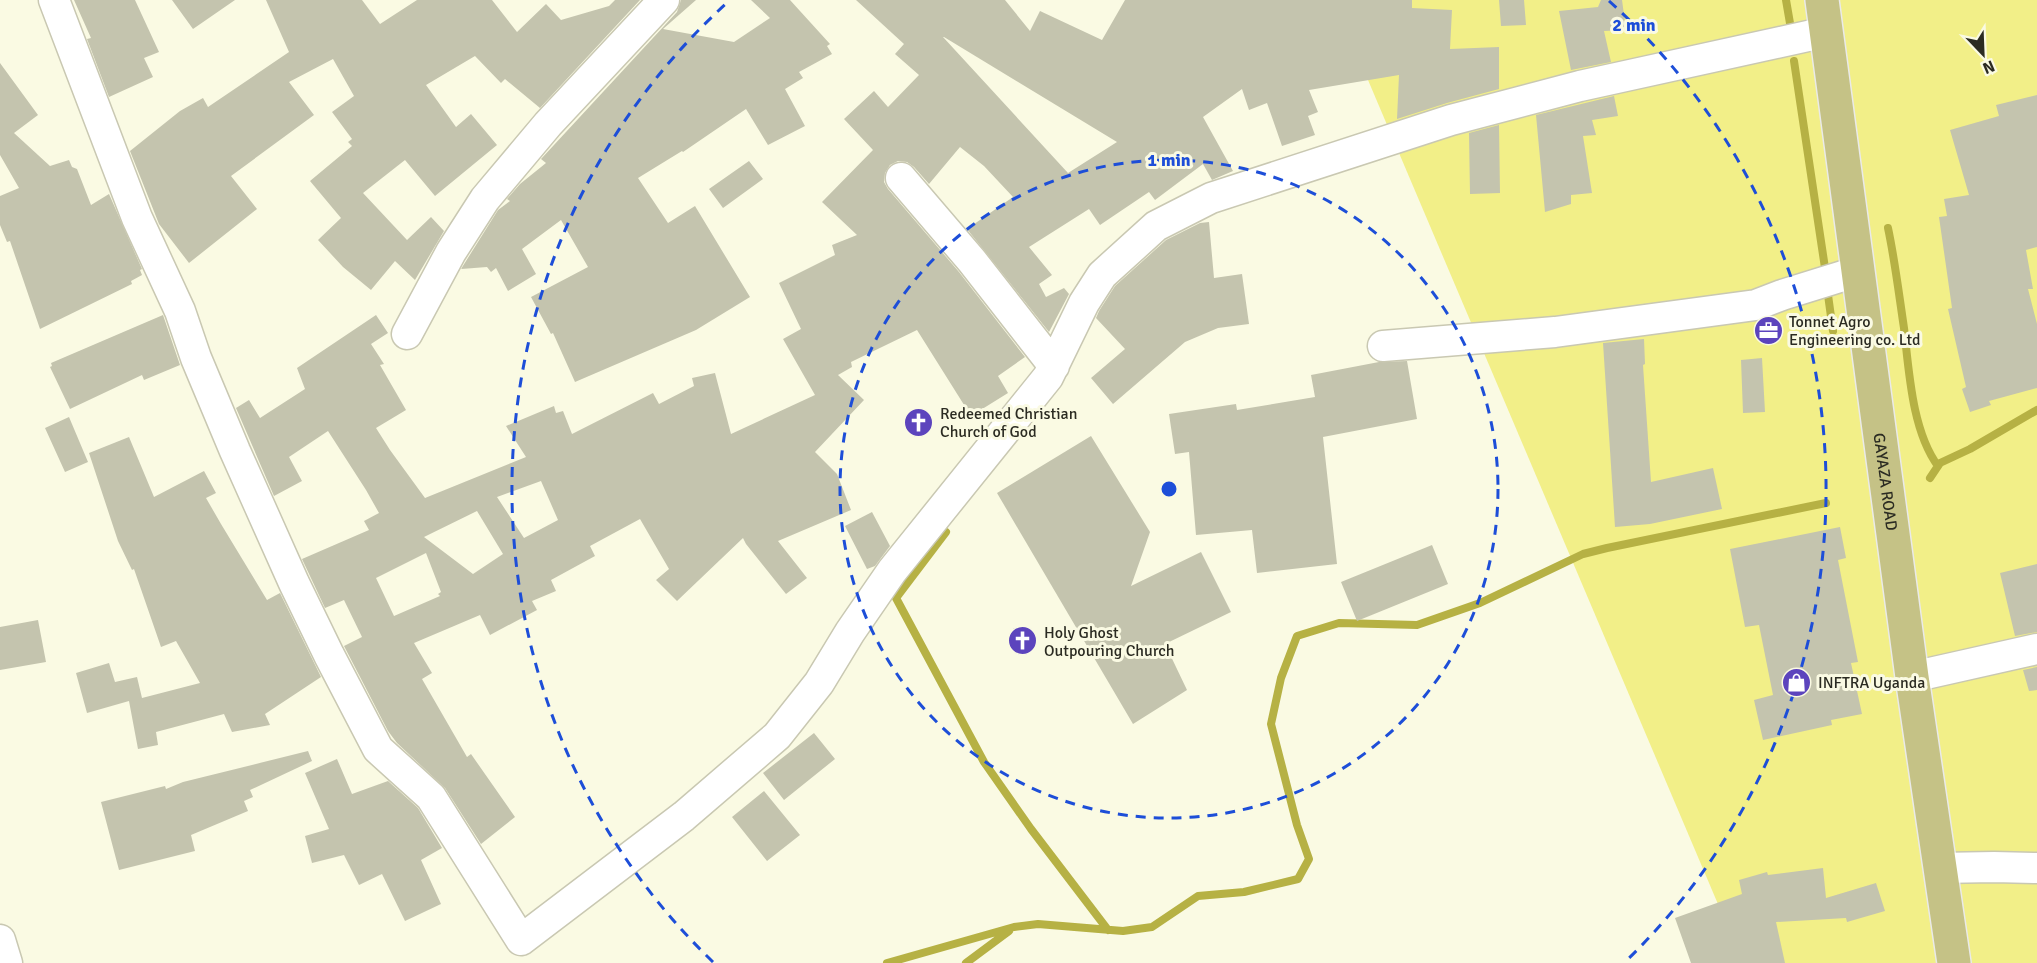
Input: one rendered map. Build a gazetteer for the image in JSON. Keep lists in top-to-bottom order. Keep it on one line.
{"streets":{"main road":["GAYAZA ROAD"]},"places":{"office":["Tonnet Agro Engineering co. Ltd"],"church":["Redeemed Christian Church of God","Holy Ghost Outpouring Church"],"shop":["INFTRA Uganda"]},"north":"bottom right","rings":["2 min","1 min"]}
